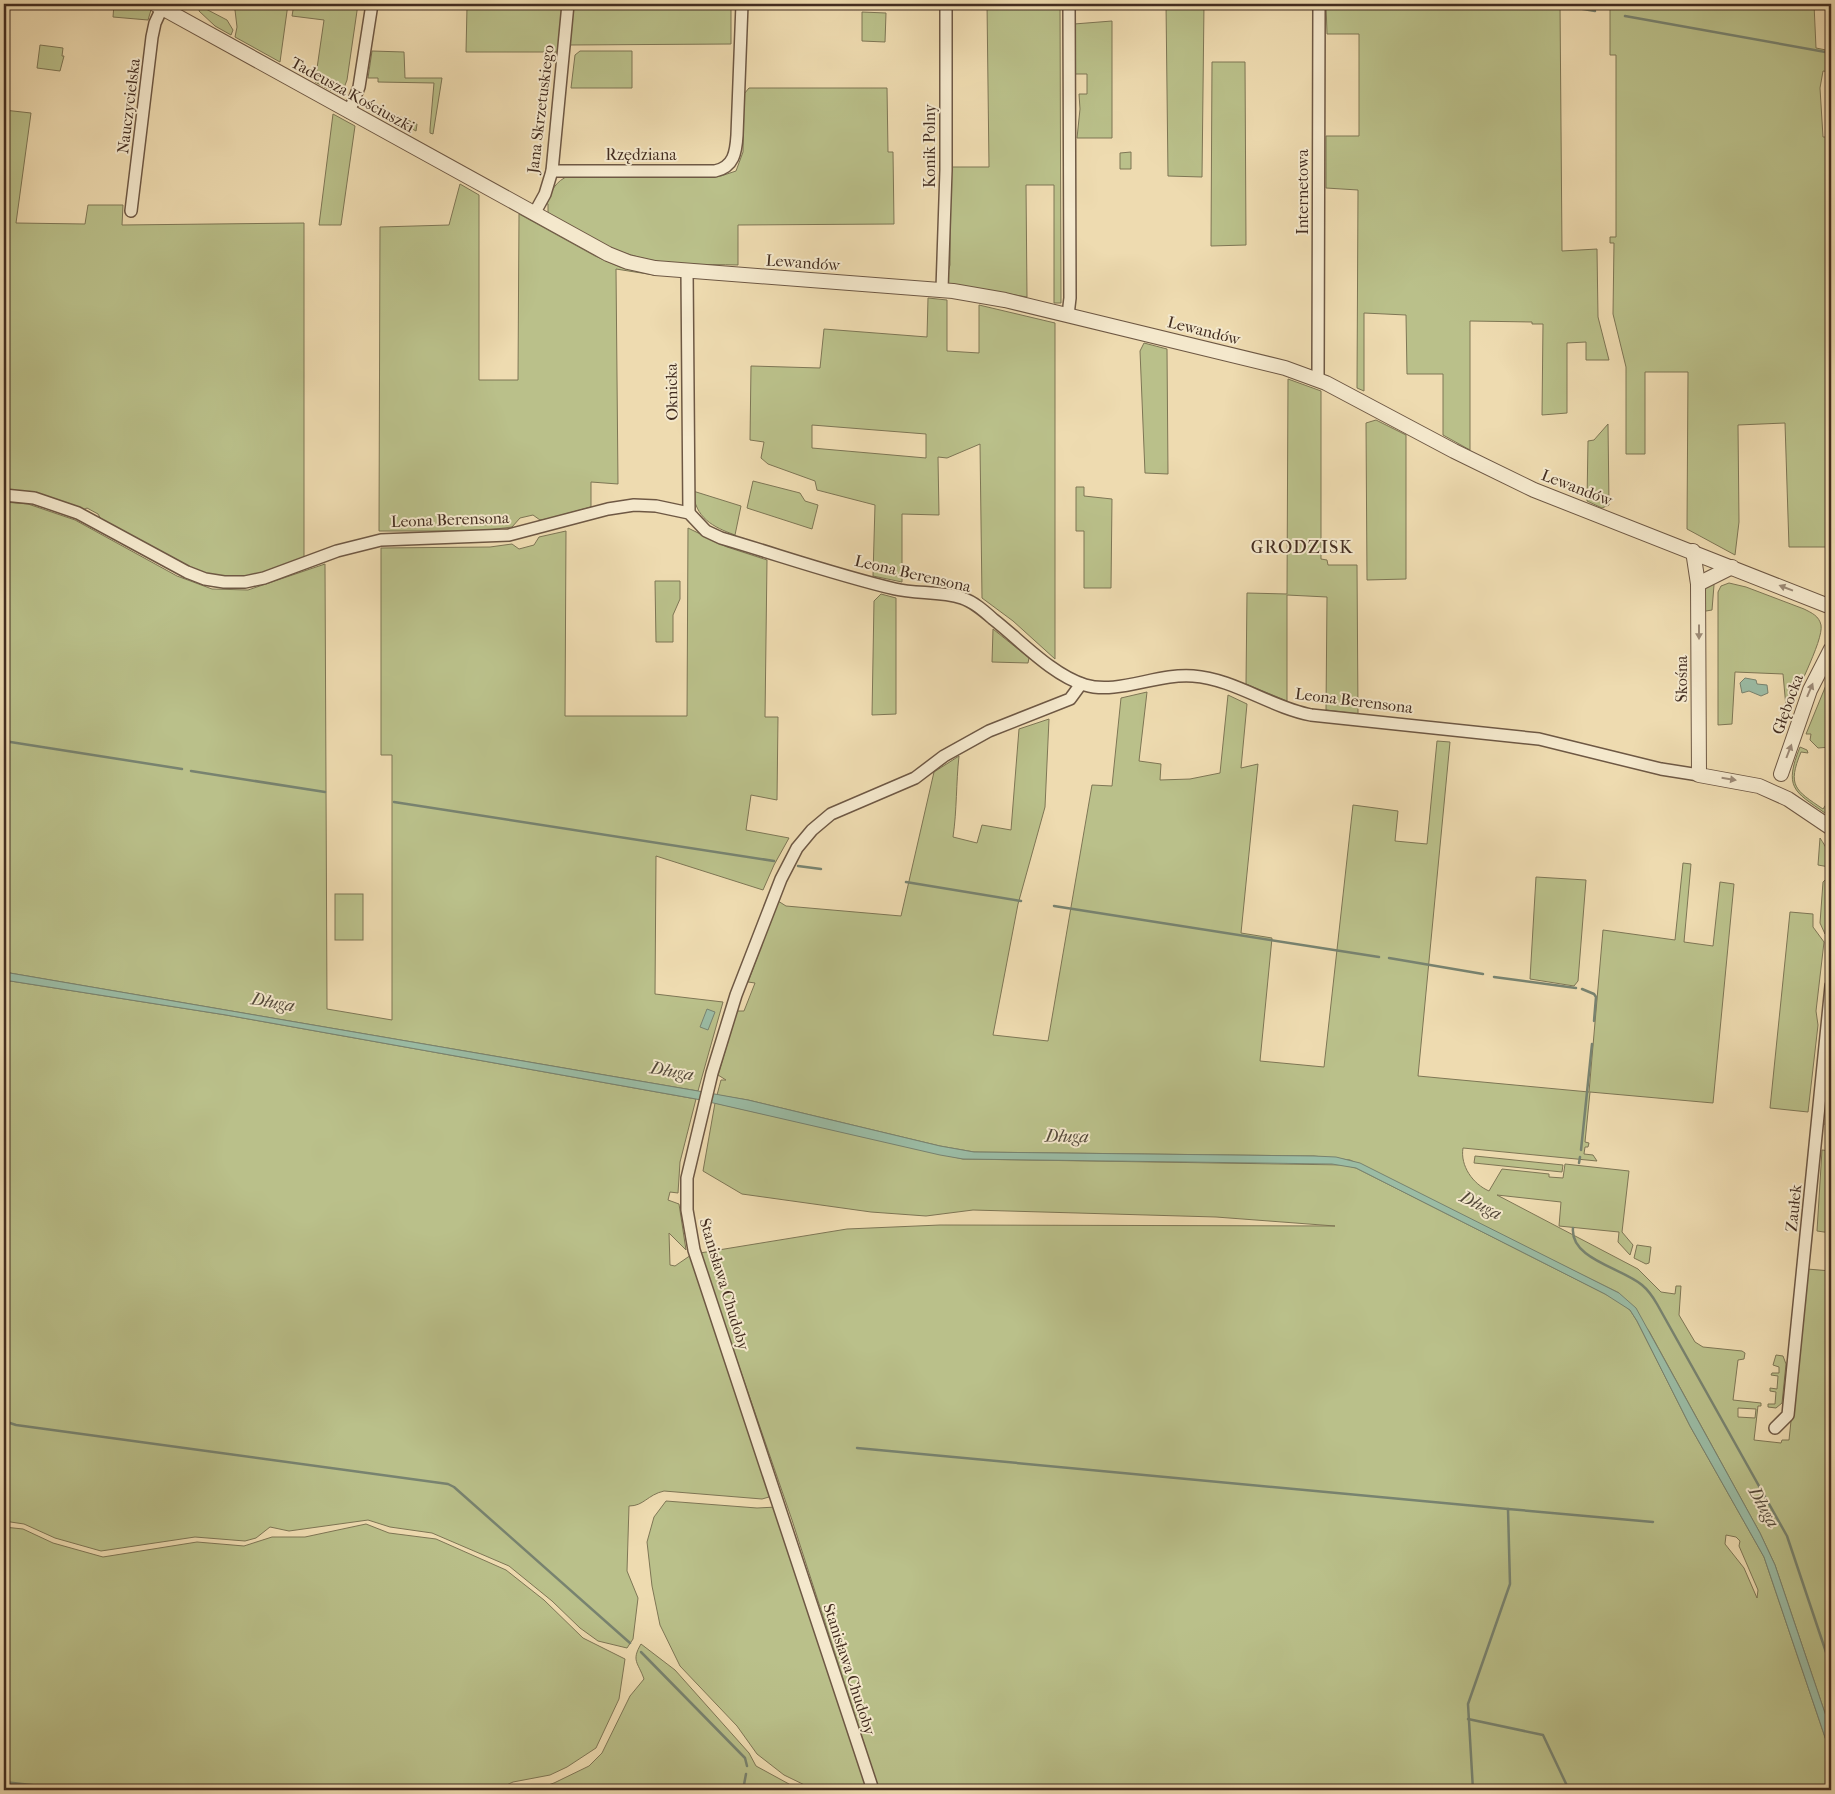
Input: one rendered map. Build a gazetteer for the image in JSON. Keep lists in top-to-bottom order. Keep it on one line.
{"streets":{"street":["Tadeusza Kościuszki","Nauczycielska","Jana Skrzetuskiego","Konik Polny","Rzędziana","Internetowa","Lewandów","Oknicka","Leona Berensona","Skośna","Głębocka","Zaułek","Stanisława Chudoby"]},"crossings":[["Tadeusza Kościuszki","Nauczycielska"],["Tadeusza Kościuszki","Jana Skrzetuskiego"],["Tadeusza Kościuszki","Lewandów"],["Jana Skrzetuskiego","Rzędziana"],["Jana Skrzetuskiego","Lewandów"],["Konik Polny","Lewandów"],["Internetowa","Lewandów"],["Lewandów","Oknicka"],["Lewandów","Skośna"],["Oknicka","Leona Berensona"],["Leona Berensona","Skośna"],["Leona Berensona","Stanisława Chudoby"]],"one_way":["Skośna","Głębocka"],"districts":["GRODZISK"],"water":["Długa"]}
